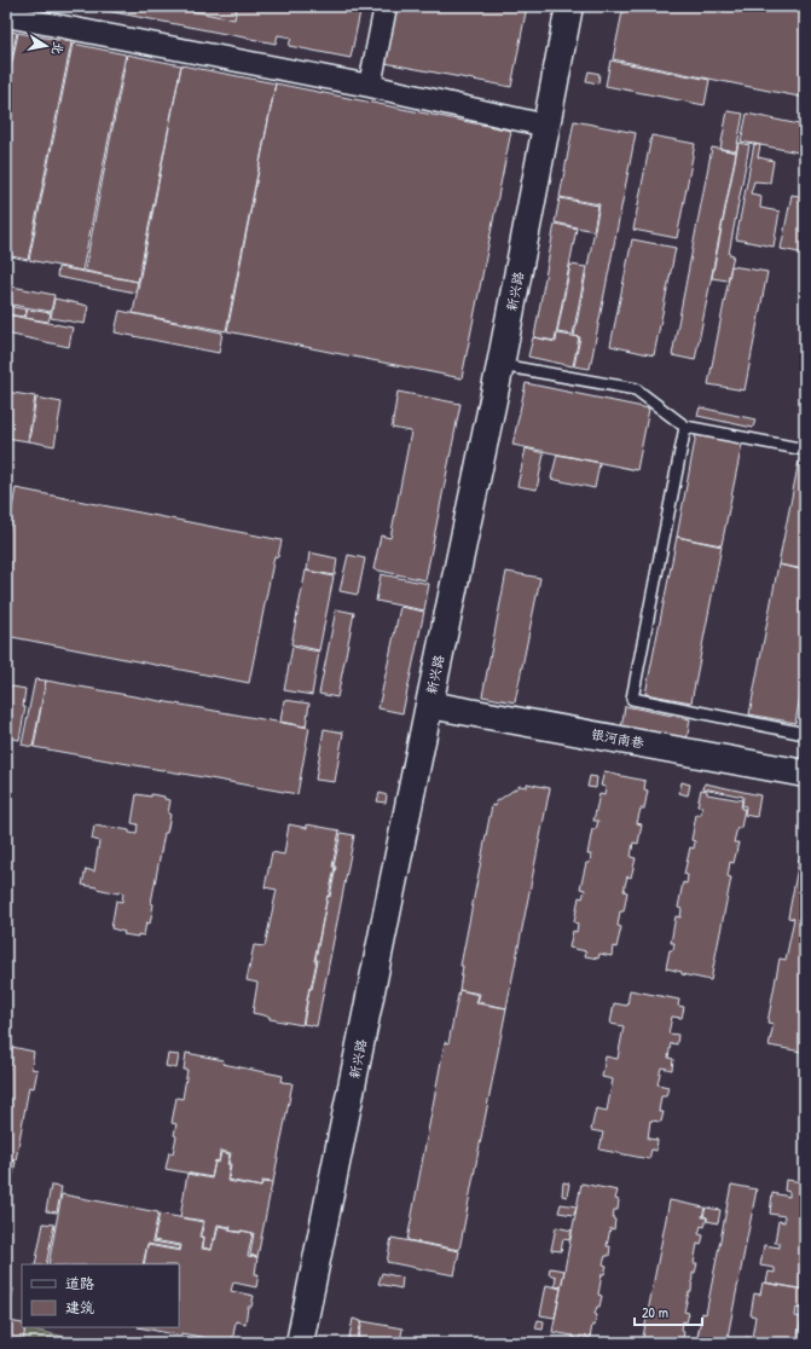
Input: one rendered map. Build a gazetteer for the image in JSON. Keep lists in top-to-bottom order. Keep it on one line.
{"streets":{"street":["新兴路","银河南巷"]},"crossings":[["新兴路","银河南巷"]],"legend":["道路","建筑"],"scale_bar":"20 m","north":"right"}
